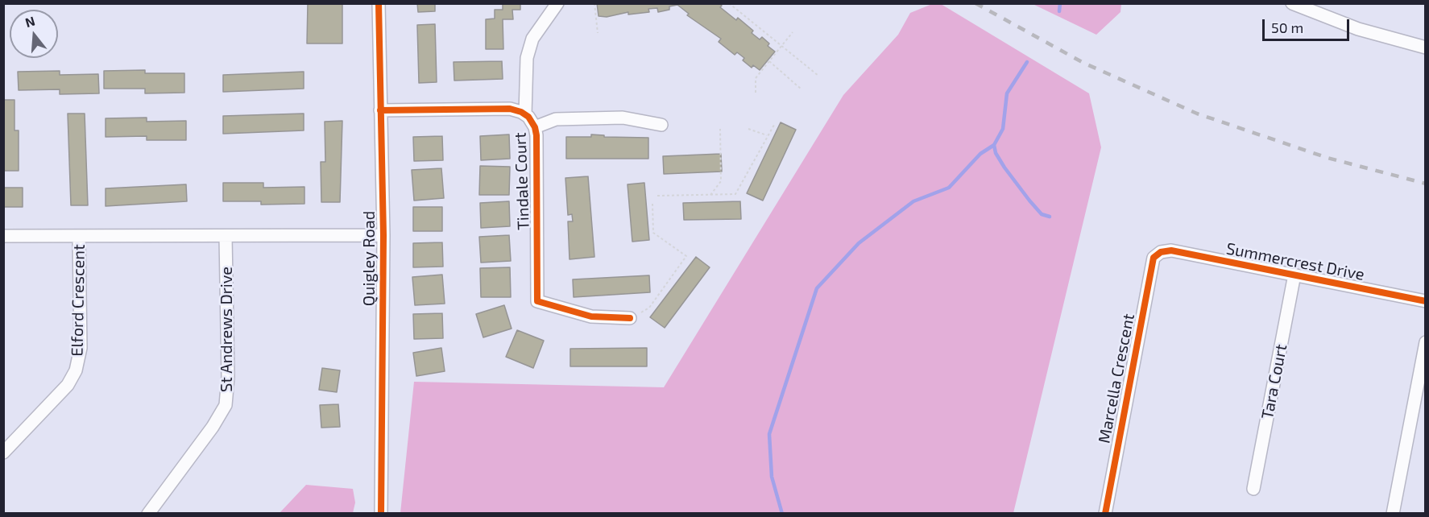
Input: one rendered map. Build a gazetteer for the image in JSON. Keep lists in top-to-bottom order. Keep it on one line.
{"streets":{"street":["Tindale Court","Quigley Road","Summercrest Drive","Elford Crescent","St Andrews Drive","Marcella Crescent","Tara Court"]},"crossings":[["Tindale Court","Quigley Road"],["Summercrest Drive","Marcella Crescent"],["Summercrest Drive","Tara Court"]],"scale_bar":"50 m","north":"top"}
